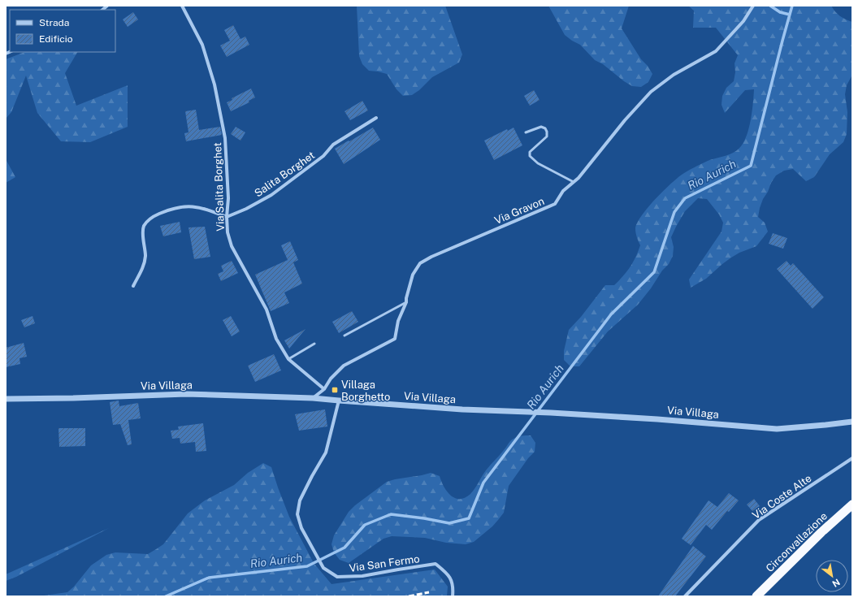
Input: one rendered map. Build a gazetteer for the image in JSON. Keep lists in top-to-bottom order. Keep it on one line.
{"streets":{"highway":["Circonvallazione"],"street":["Salita Borghet","Via Salita Borghet","Via Gravon","Via Villaga","Via Coste Alte","Via San Fermo"]},"crossings":[["Salita Borghet","Via Salita Borghet"],["Via Salita Borghet","Via Gravon"],["Via Villaga","Via San Fermo"]],"water":["Rio Aurich"],"places":{"transit":["Villaga Borghetto"]},"legend":["Strada","Edificio"],"north":"bottom right"}
